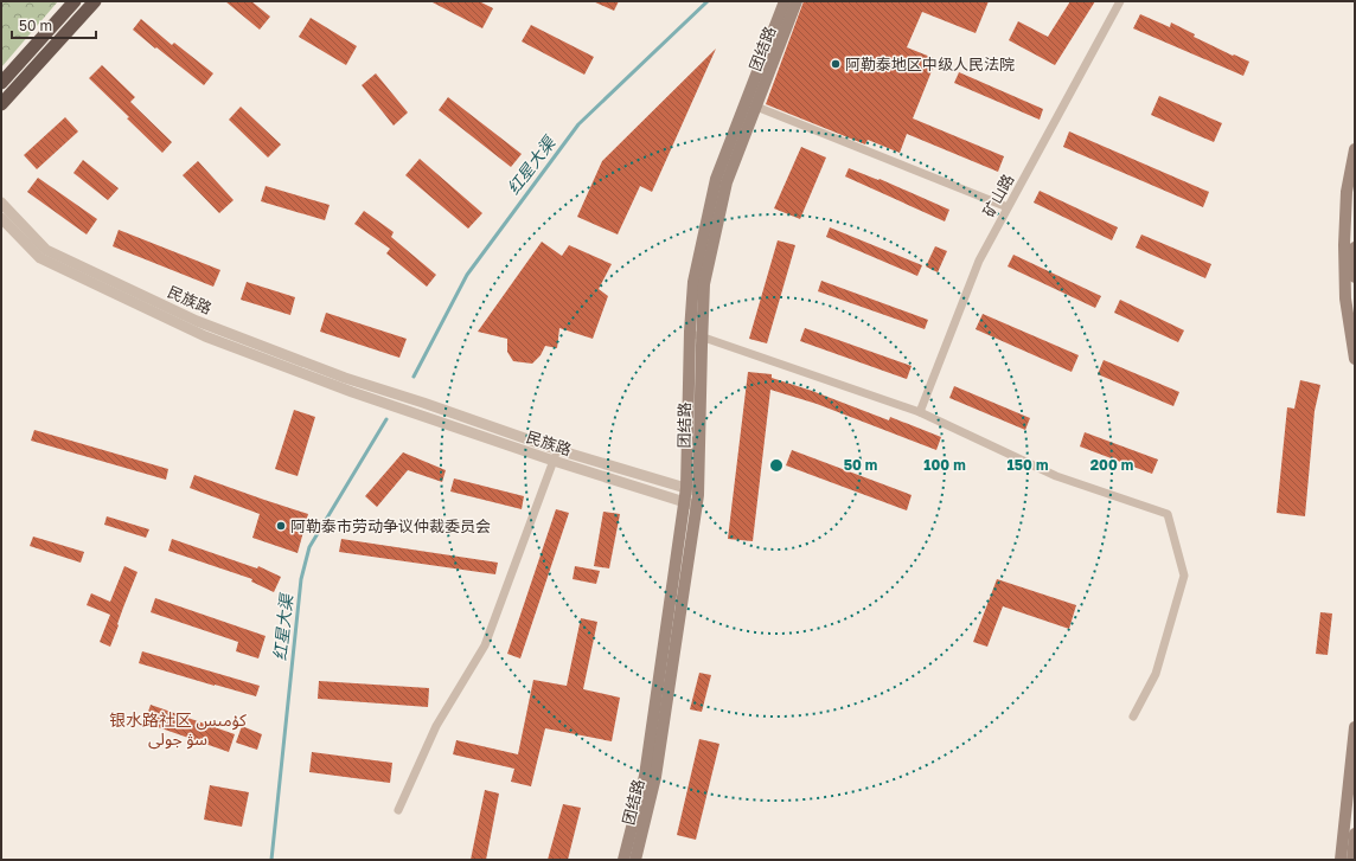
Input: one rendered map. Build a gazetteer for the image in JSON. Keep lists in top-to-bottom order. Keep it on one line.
{"streets":{"main road":["团结路"],"street":["矿山路","民族路"]},"crossings":[["团结路","民族路"]],"districts":["银水路社区 كۇمىس سۋ جولى"],"water":["红星大渠"],"places":["阿勒泰地区中级人民法院","阿勒泰市劳动争议仲裁委员会"],"scale_bar":"50 m","rings":["50 m","100 m","150 m","200 m"]}
